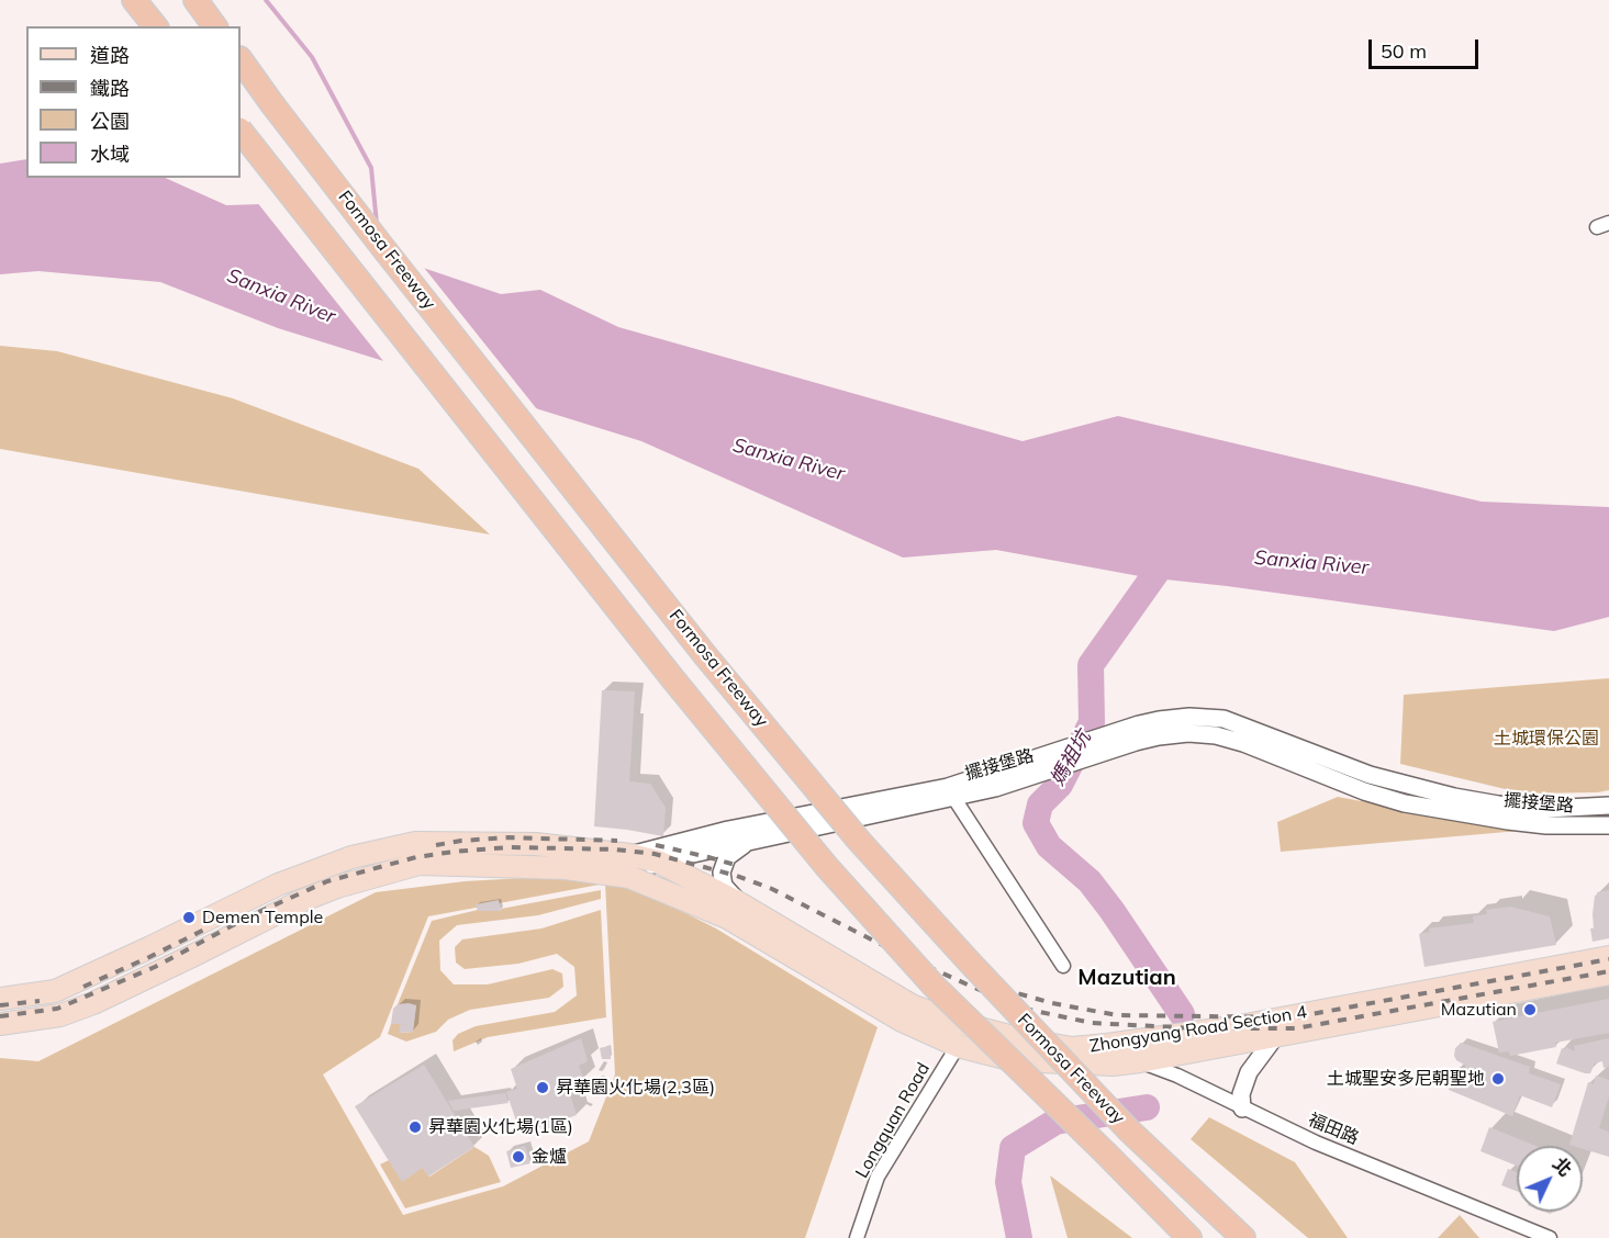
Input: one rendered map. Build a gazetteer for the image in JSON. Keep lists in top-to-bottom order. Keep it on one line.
{"streets":{"highway":["Formosa Freeway"],"main road":["Zhongyang Road Section 4"],"street":["擺接堡路","Longquan Road","福田路"]},"crossings":[["擺接堡路","Zhongyang Road Section 4"],["Zhongyang Road Section 4","Longquan Road"],["Zhongyang Road Section 4","福田路"]],"districts":["Mazutian"],"water":["Sanxia River","媽祖坑"],"parks":["土城環保公園"],"places":["Demen Temple","Mazutian","土城聖安多尼朝聖地","昇華園火化場(2,3區)","昇華園火化場(1區)","金爐"],"legend":["道路","鐵路","公園","水域"],"scale_bar":"50 m","north":"top right"}
